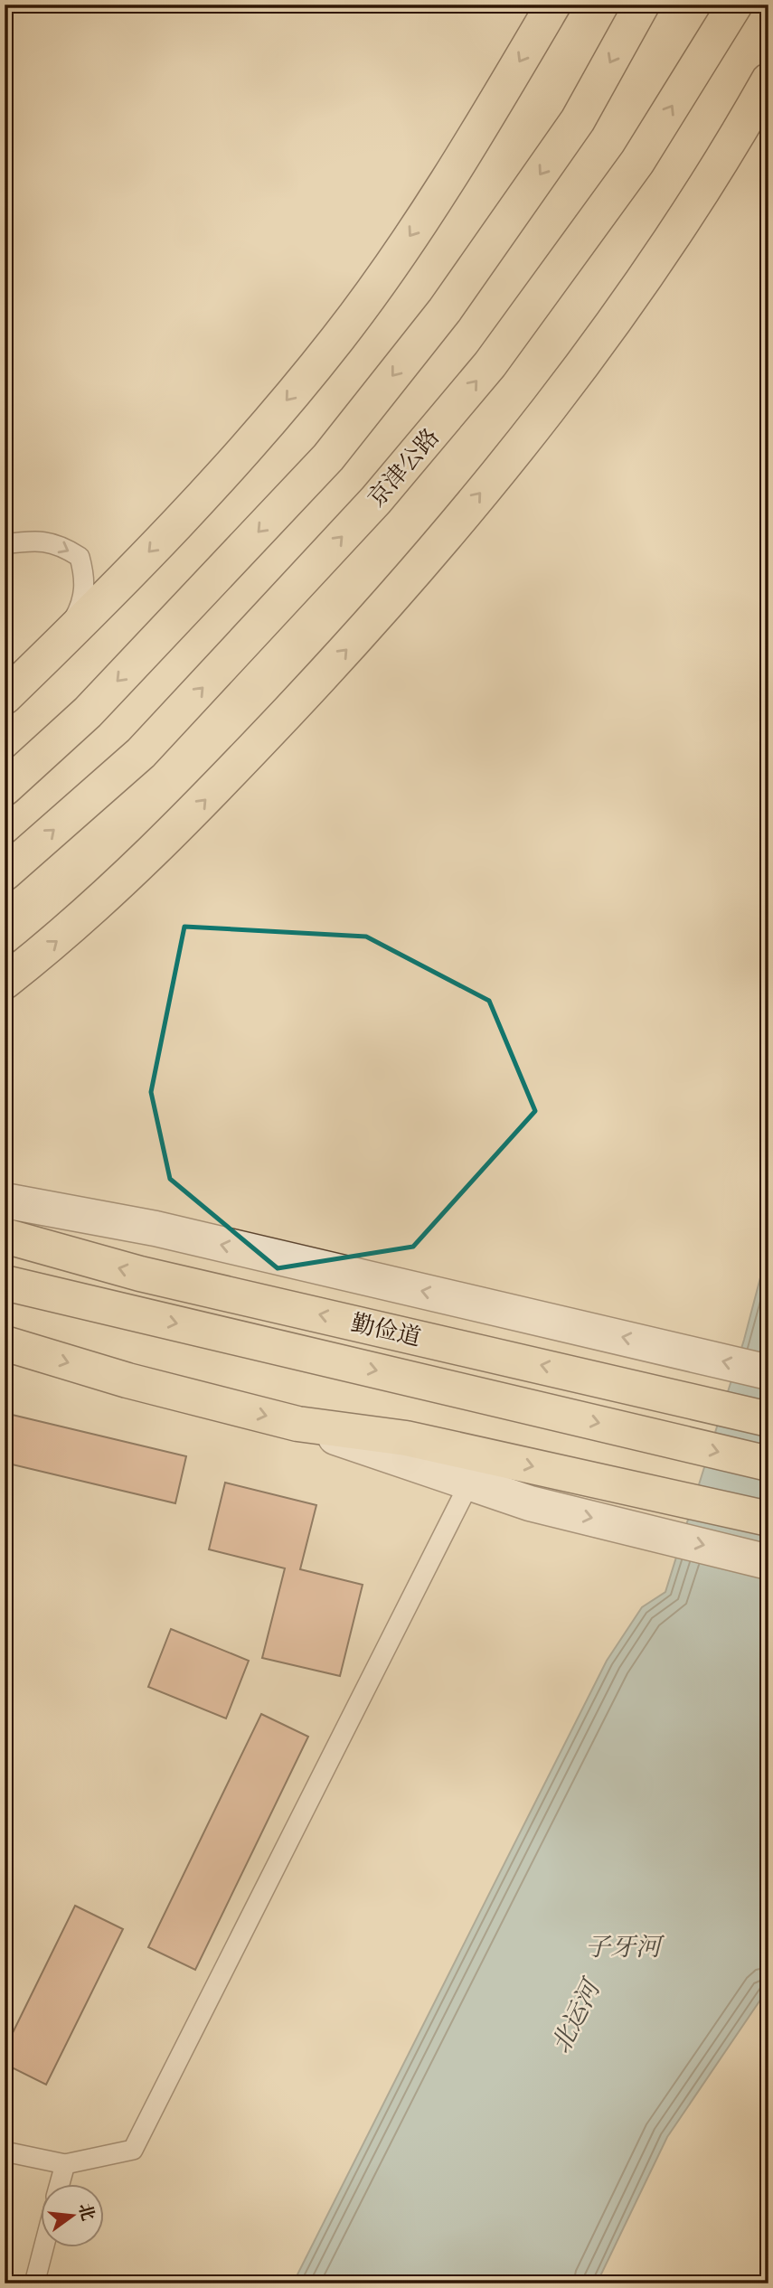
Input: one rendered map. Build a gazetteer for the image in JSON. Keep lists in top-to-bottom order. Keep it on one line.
{"streets":{"main road":["京津公路","勤俭道"]},"water":["子牙河","北运河"],"north":"right"}
